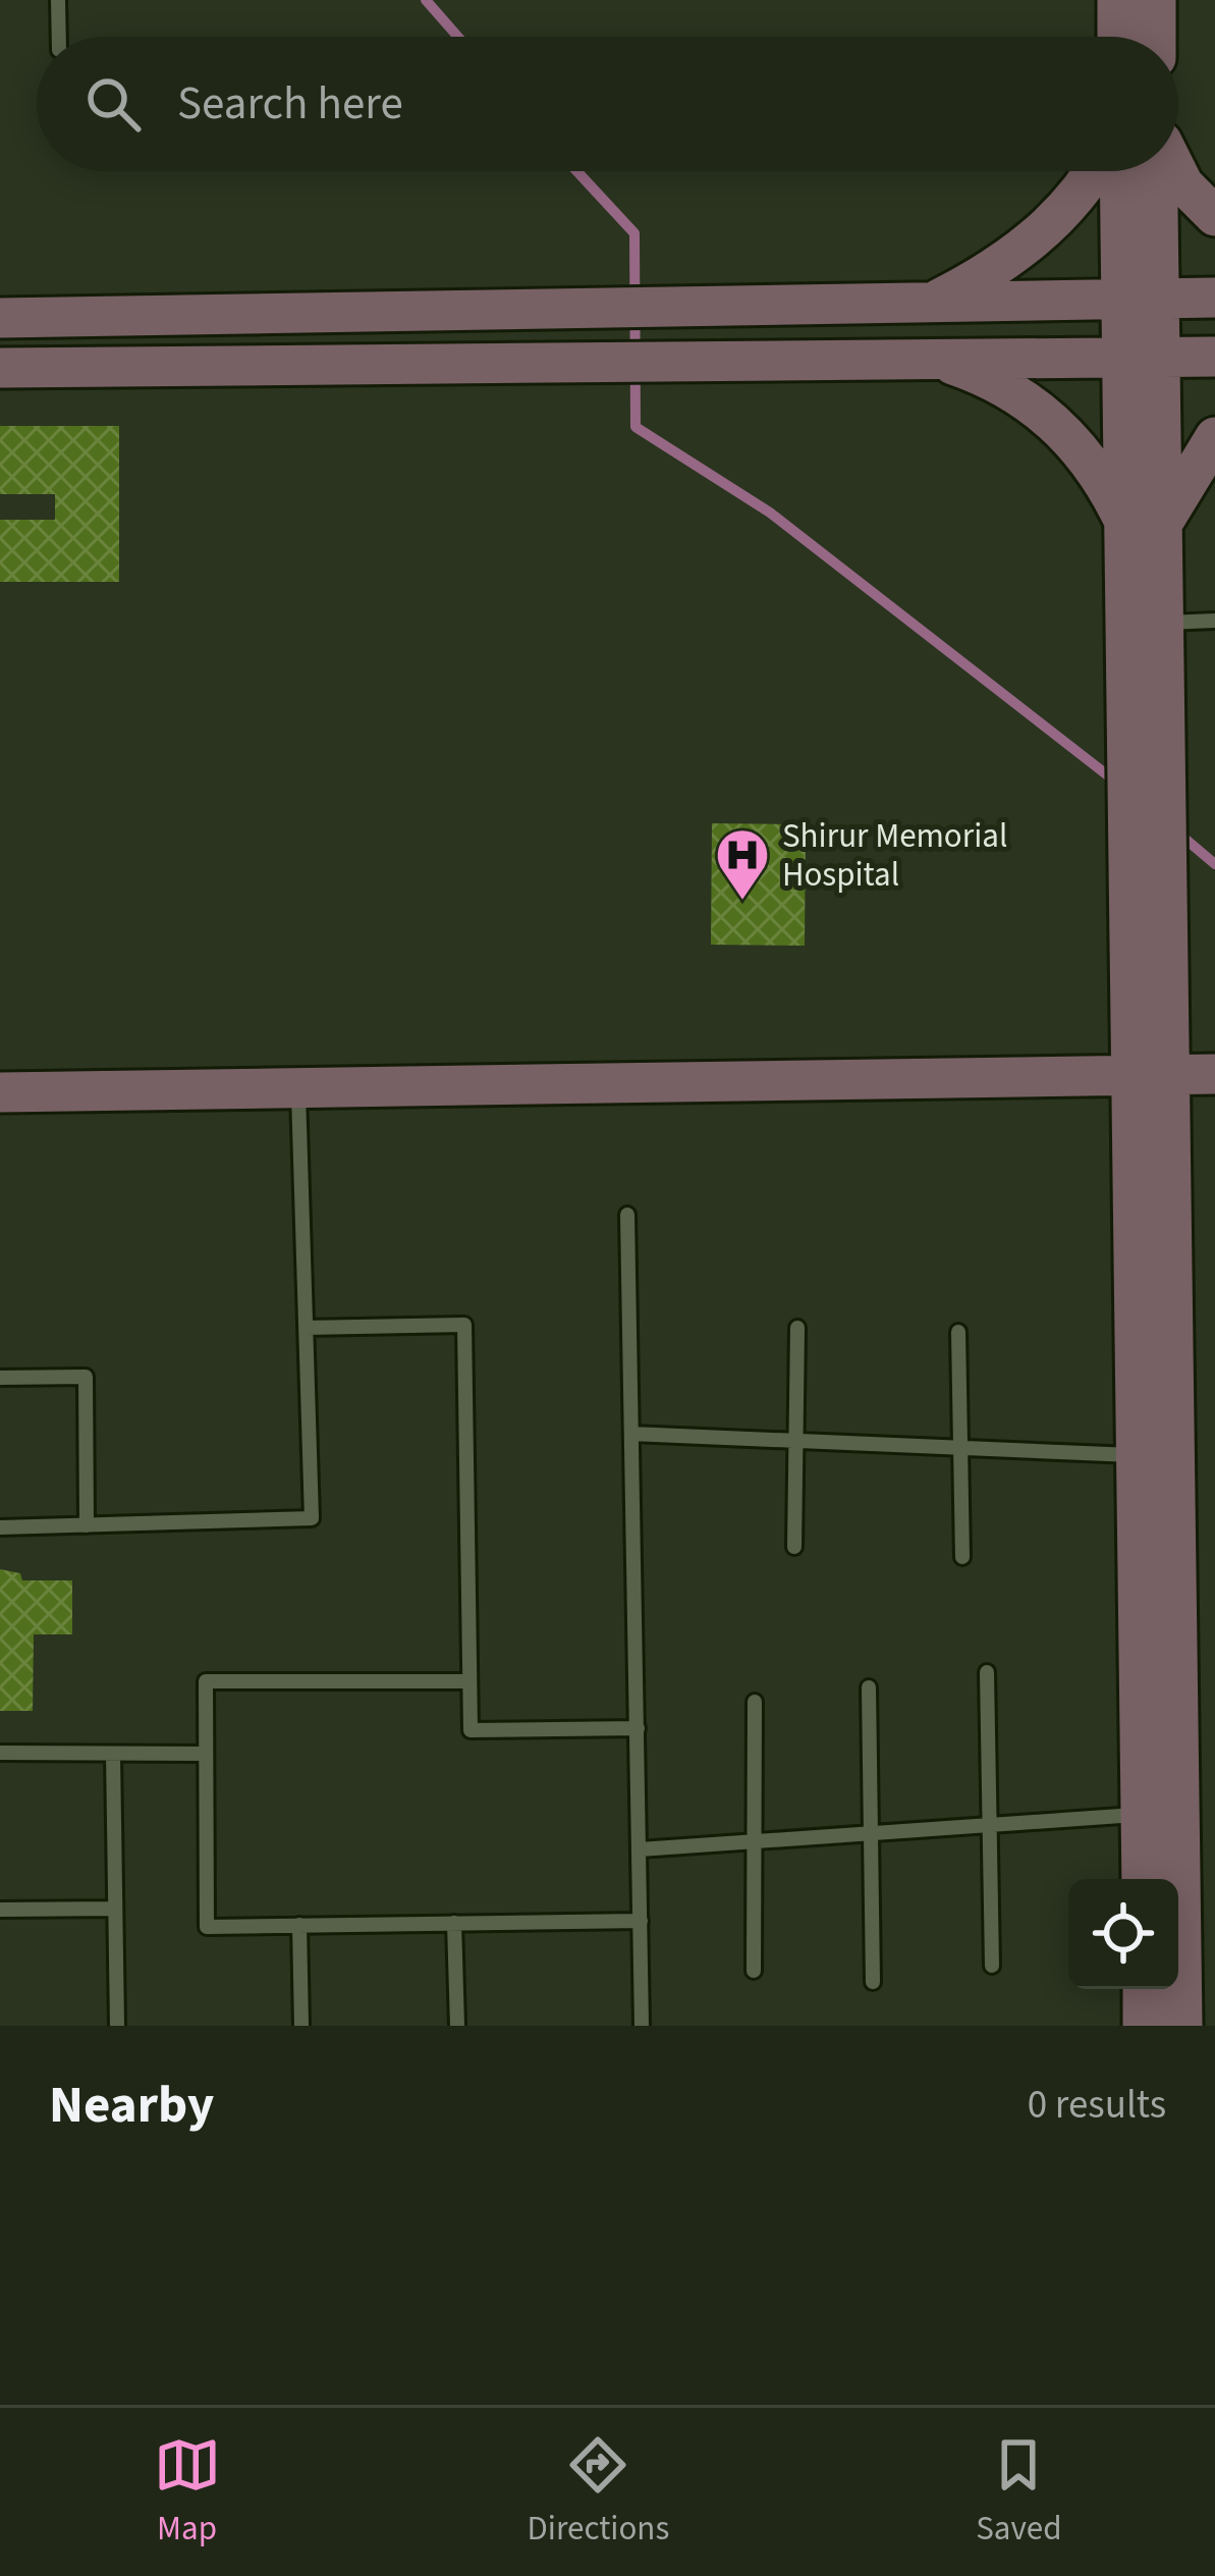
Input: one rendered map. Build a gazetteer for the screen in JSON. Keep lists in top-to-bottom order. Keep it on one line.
{"places":{"hospital":["Shirur Memorial Hospital"]},"page":{"search":"Search here","heading":["Nearby","0 results"],"nav":["Map","Directions","Saved"]}}
